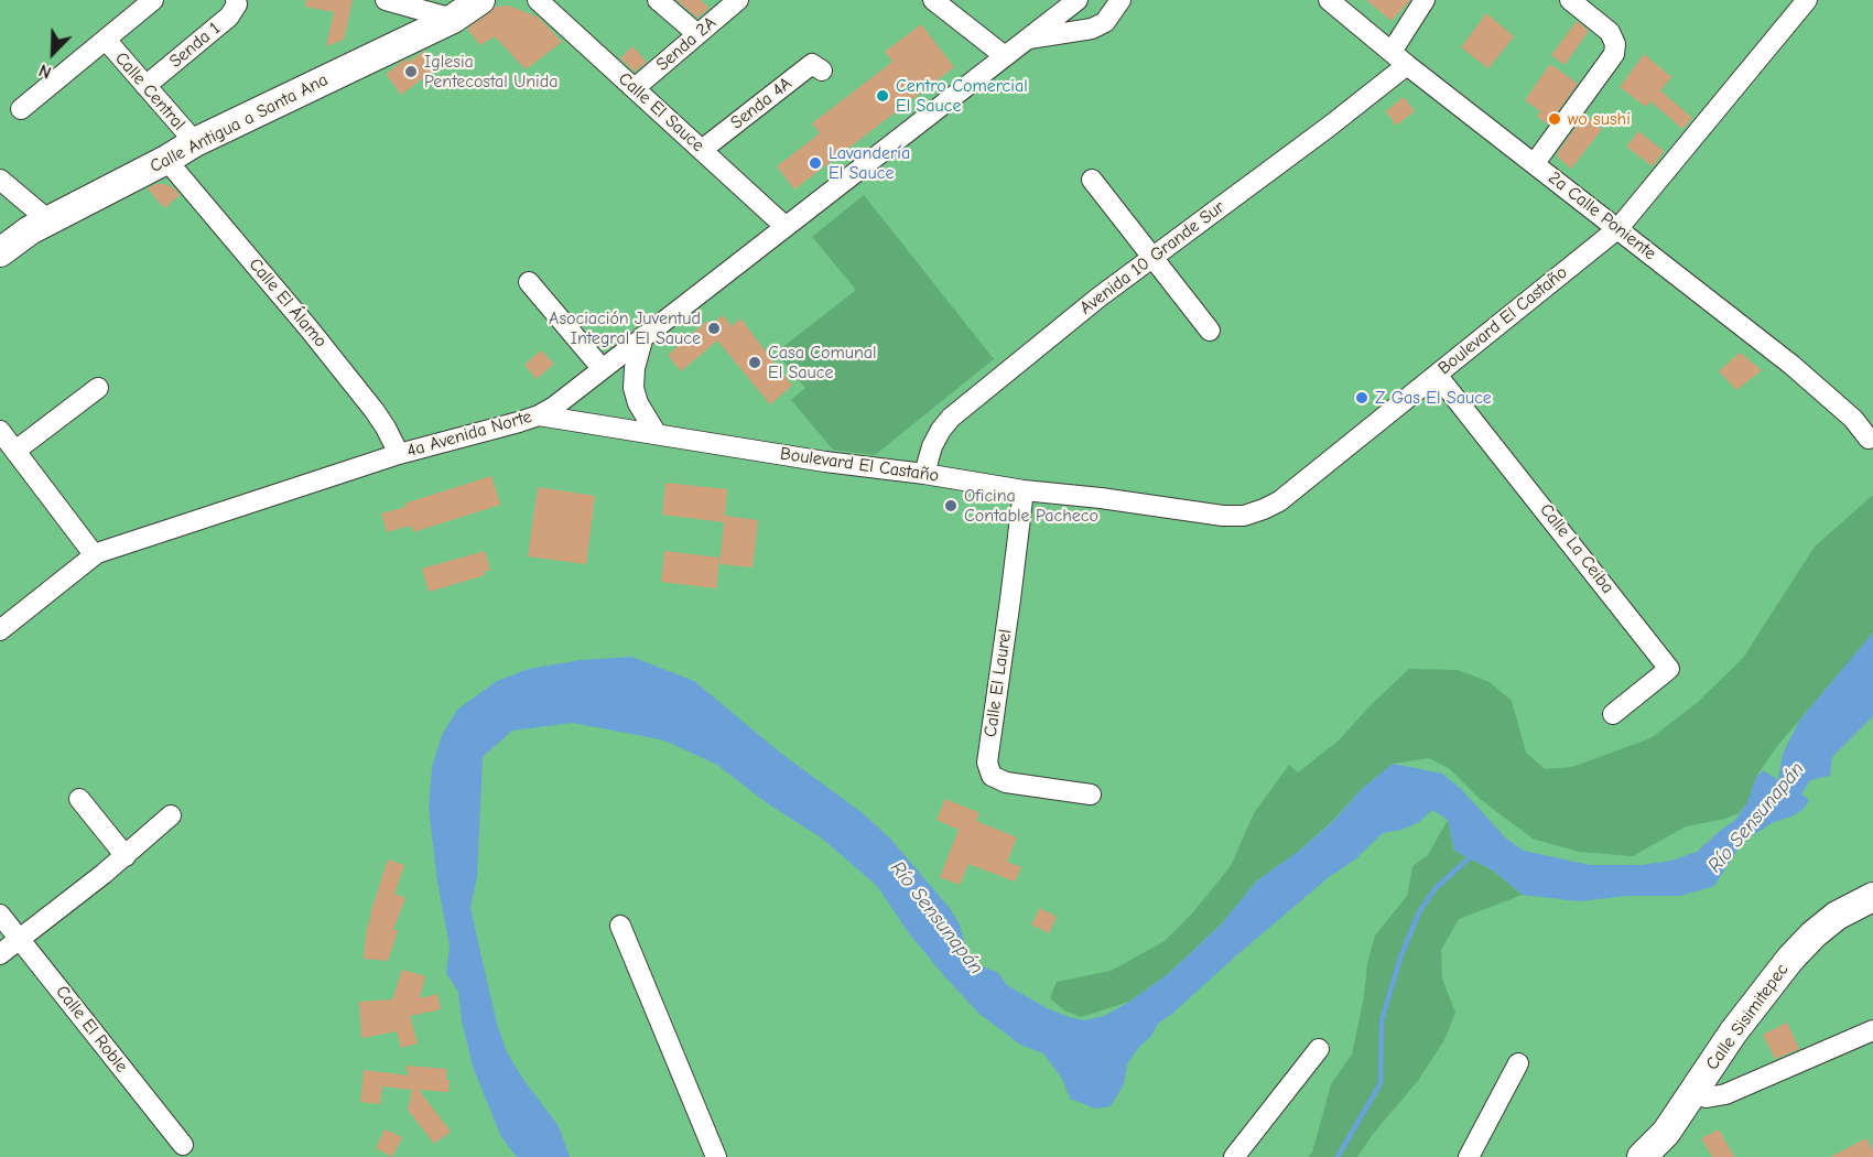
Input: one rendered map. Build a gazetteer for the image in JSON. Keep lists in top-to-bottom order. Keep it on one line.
{"streets":{"street":["Senda 2A","Senda 1","Calle Central","Senda 4A","Calle El Sauce","Calle Antigua a Santa Ana","2a Calle Poniente","Avenida 10 Grande Sur","Calle El Álamo","Boulevard El Castaño","4a Avenida Norte","Calle La Ceiba","Calle El Laurel","Calle Sisimitepec","Calle El Roble"]},"crossings":[["Senda 2A","Calle El Sauce"],["Senda 1","Calle Central"],["Calle Central","Calle Antigua a Santa Ana"],["Senda 4A","Calle El Sauce"],["Calle El Sauce","4a Avenida Norte"],["Calle Antigua a Santa Ana","Calle El Álamo"],["2a Calle Poniente","Avenida 10 Grande Sur"],["2a Calle Poniente","Boulevard El Castaño"],["Avenida 10 Grande Sur","Boulevard El Castaño"],["Calle El Álamo","4a Avenida Norte"],["Boulevard El Castaño","4a Avenida Norte"],["Boulevard El Castaño","Calle La Ceiba"],["Boulevard El Castaño","Calle El Laurel"]],"water":["Río Sensunapán"],"places":["Iglesia Pentecostal Unida","Centro Comercial El Sauce","wo sushi","Lavandería El Sauce","Asociación Juventud Integral El Sauce","Casa Comunal El Sauce","Z Gas El Sauce","Oficina Contable Pacheco"],"north":"bottom left"}
